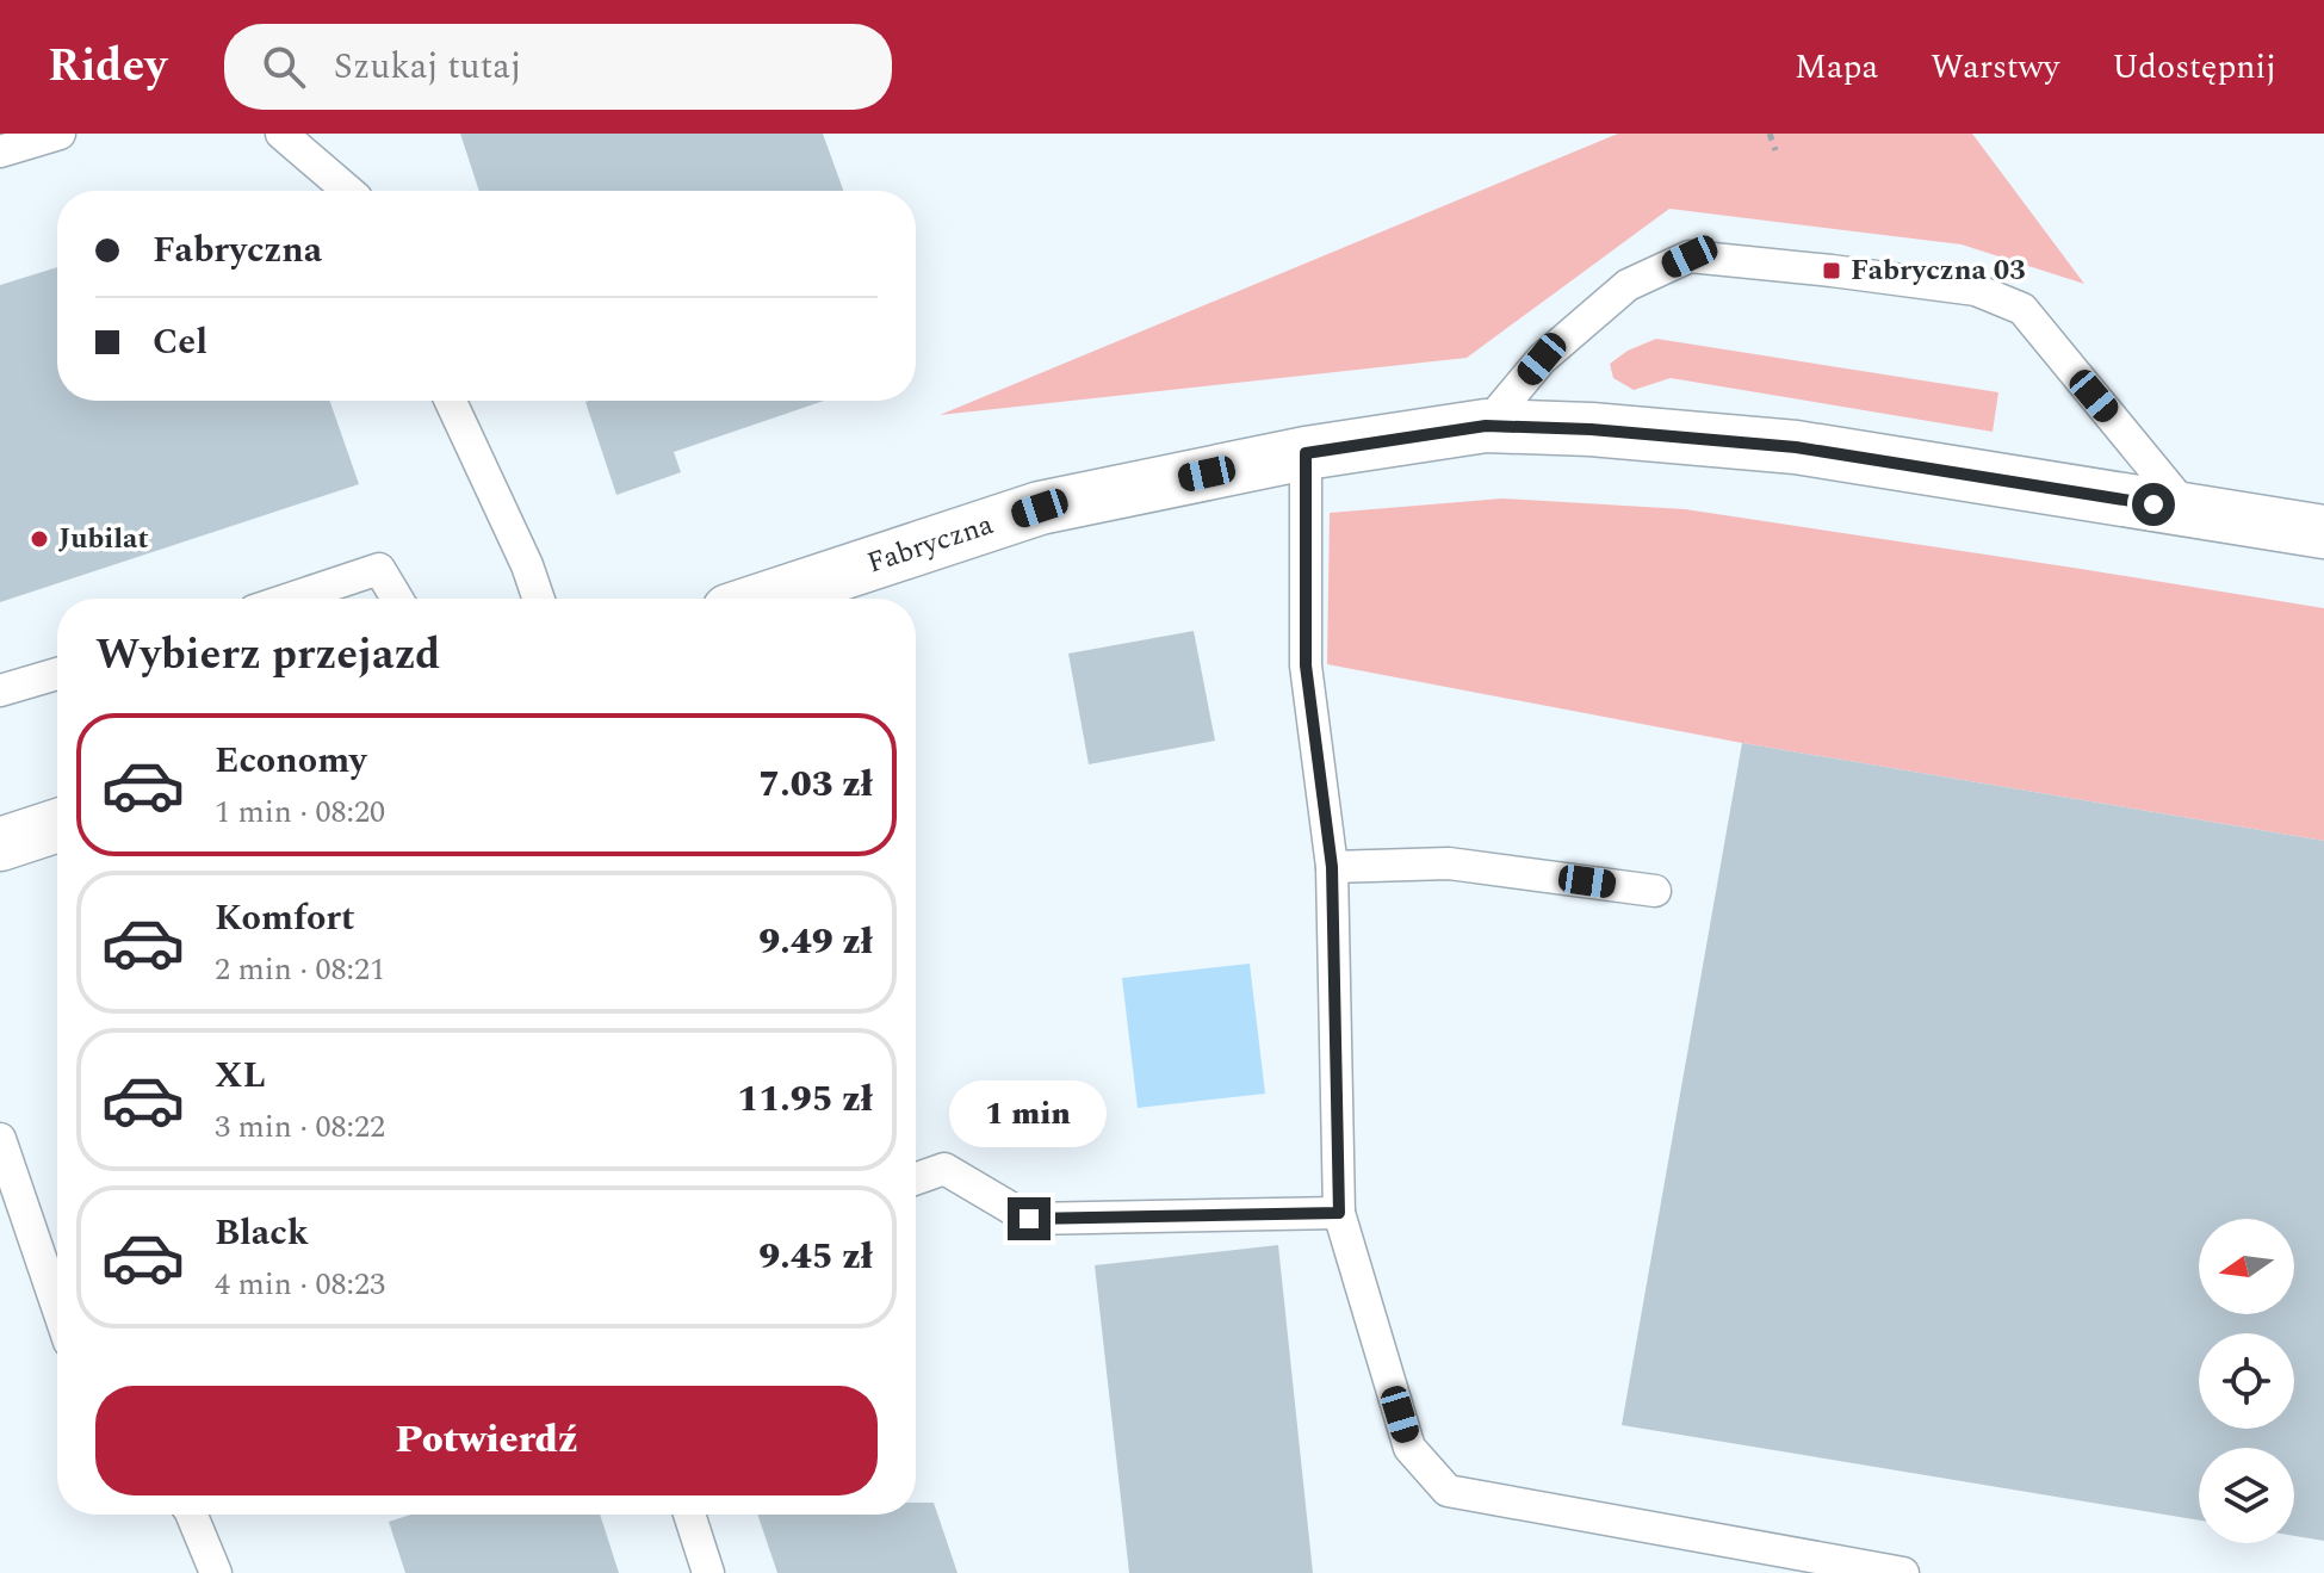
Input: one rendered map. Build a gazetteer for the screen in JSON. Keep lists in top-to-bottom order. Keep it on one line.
{"streets":{"street":["Fabryczna"]},"places":{"transit":["Fabryczna 03"],"other":["Jubilat"]},"north":"left","page":{"header":"Ridey","search":"Szukaj tutaj","nav":["Mapa","Warstwy","Udostępnij"],"banner":["Fabryczna","Cel"],"heading":"Wybierz przejazd","list":[{"name":"Economy","note":"1 min · 08:20","value":"7.03 zł"},{"name":"Komfort","note":"2 min · 08:21","value":"9.49 zł"},{"name":"XL","note":"3 min · 08:22","value":"11.95 zł"},{"name":"Black","note":"4 min · 08:23","value":"9.45 zł"}],"bubble":"1 min","buttons":"Potwierdź"}}
